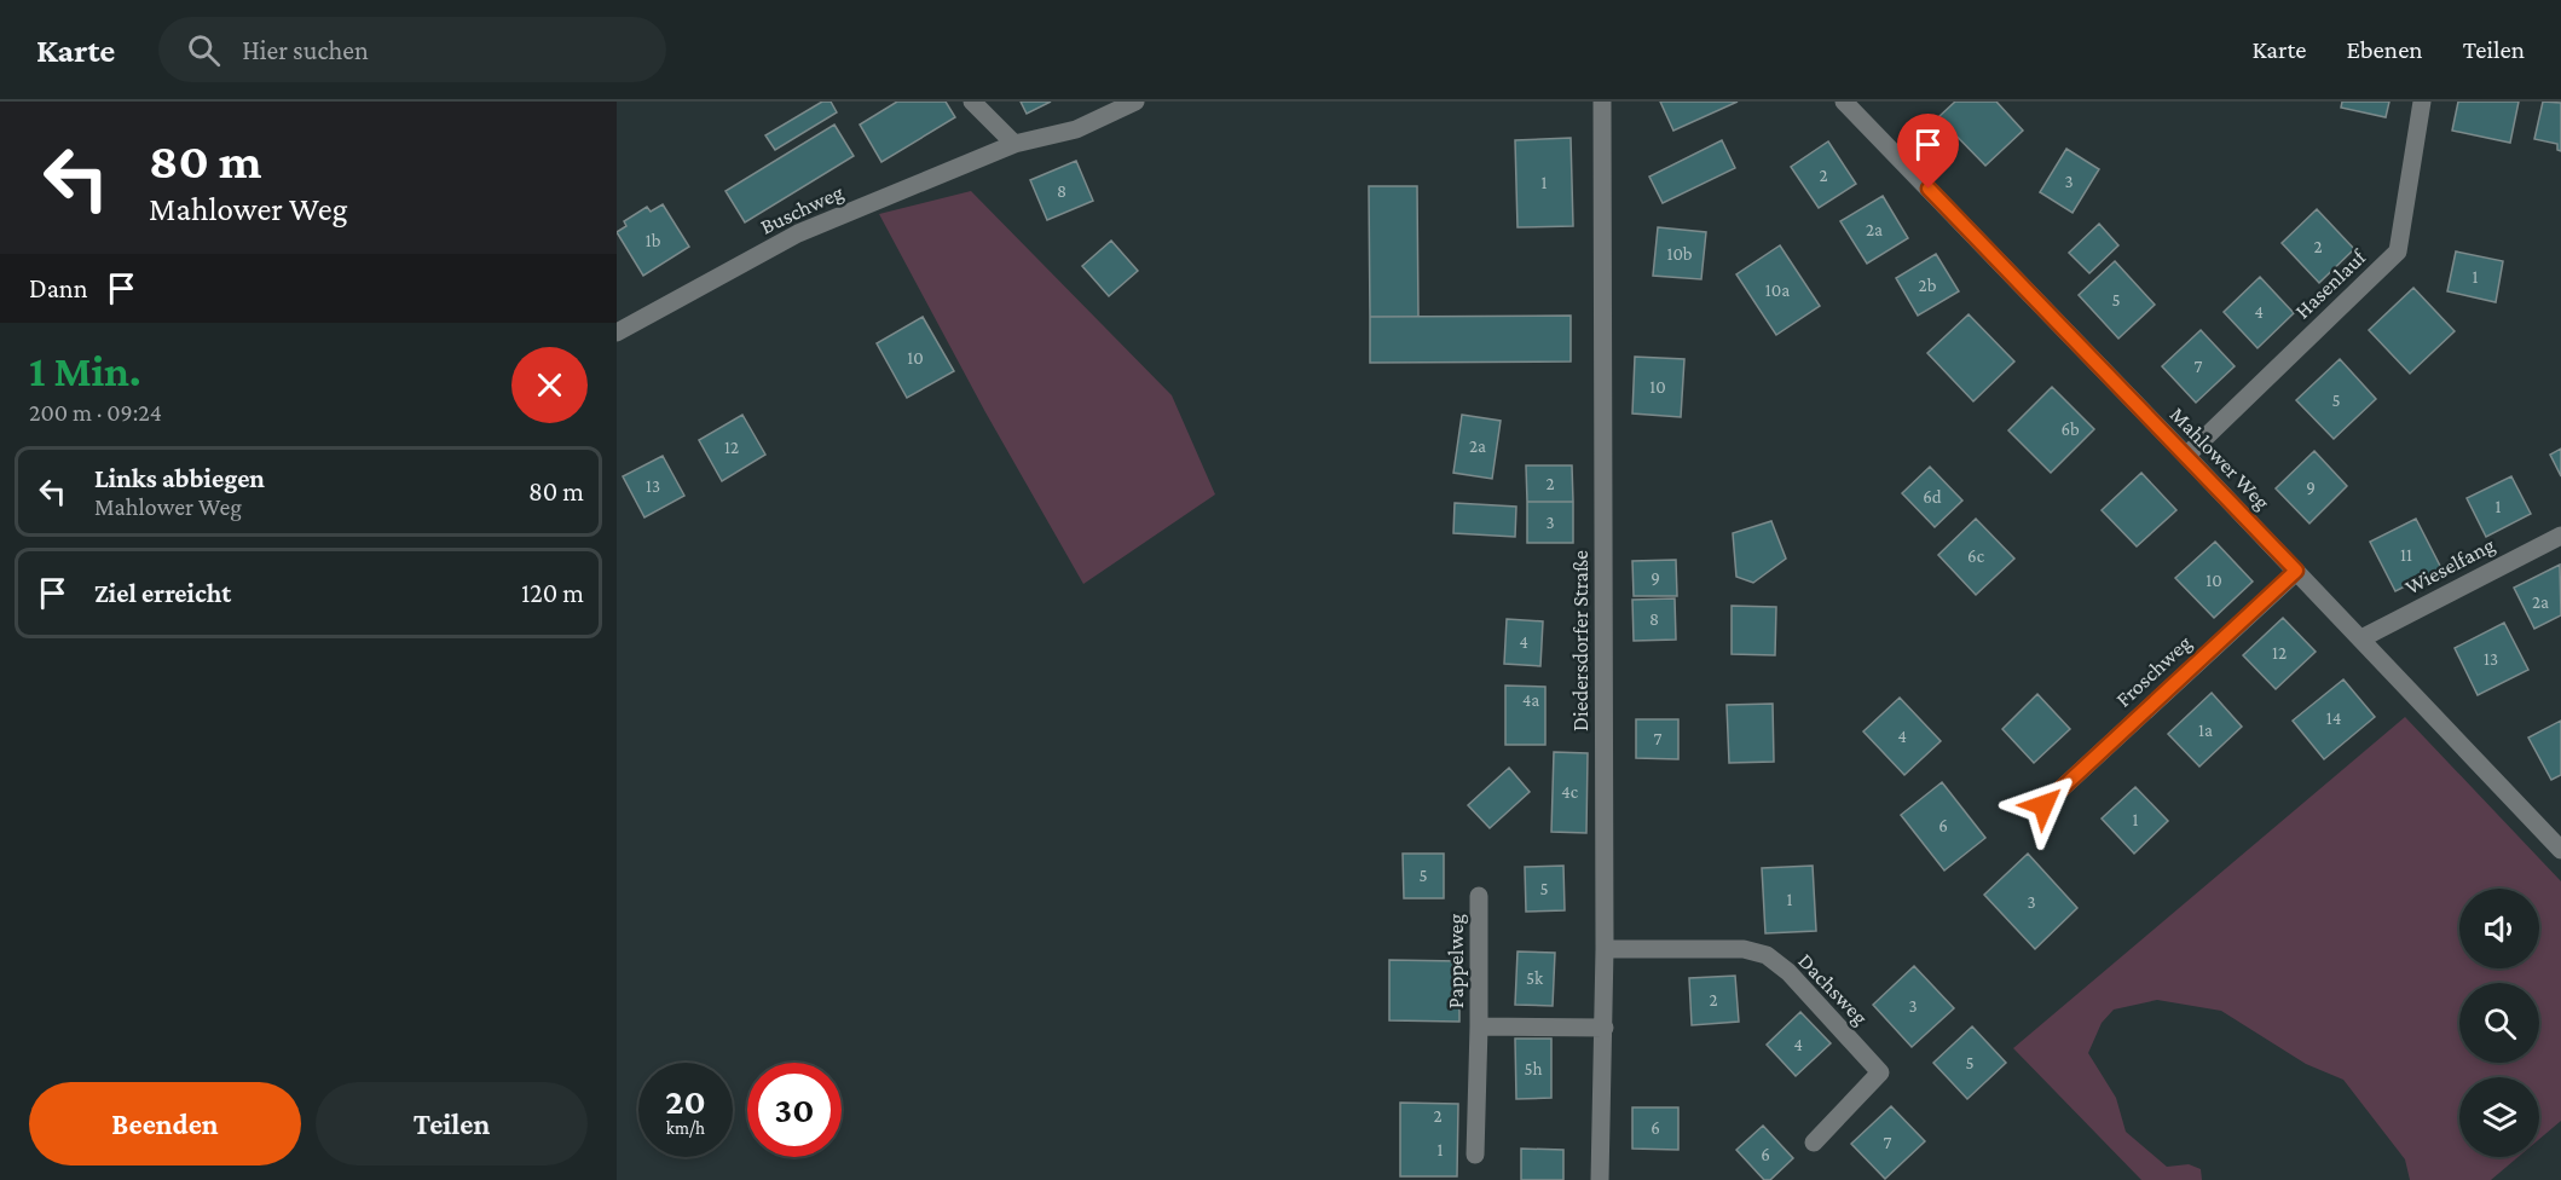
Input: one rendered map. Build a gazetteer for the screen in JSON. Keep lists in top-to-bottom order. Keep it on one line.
{"streets":{"street":["Buschweg","Hasenlauf","Mahlower Weg","Wieselfang","Diedersdorfer Straße","Froschweg","Pappelweg","Dachsweg"]},"crossings":[["Hasenlauf","Mahlower Weg"],["Mahlower Weg","Wieselfang"],["Mahlower Weg","Froschweg"],["Diedersdorfer Straße","Pappelweg"],["Diedersdorfer Straße","Dachsweg"]],"house_numbers":["2","3","1","8","2a","1b","2","10b","1","2b","10a","5","4","10","7","10","5","6b","2a","12","2","13","9","6d","1","3","11","6c","9","10","2a","8","4","12","13","4a","14","1a","4","7","4c","1","6","5","5","1","3","5k","2","3","4","5","5h","2","6","7","1","6"],"page":{"header":"Karte","search":"Hier suchen","nav":["Karte","Ebenen","Teilen"],"turn":["80 m","Mahlower Weg"],"then":"Dann","heading":["1 Min.","200 m · 09:24"],"list":[{"name":"Links abbiegen","note":"Mahlower Weg","value":"80 m"},{"name":"Ziel erreicht","value":"120 m"}],"speed":"20 km/h","limit":"30","buttons":["Beenden","Teilen"]}}
